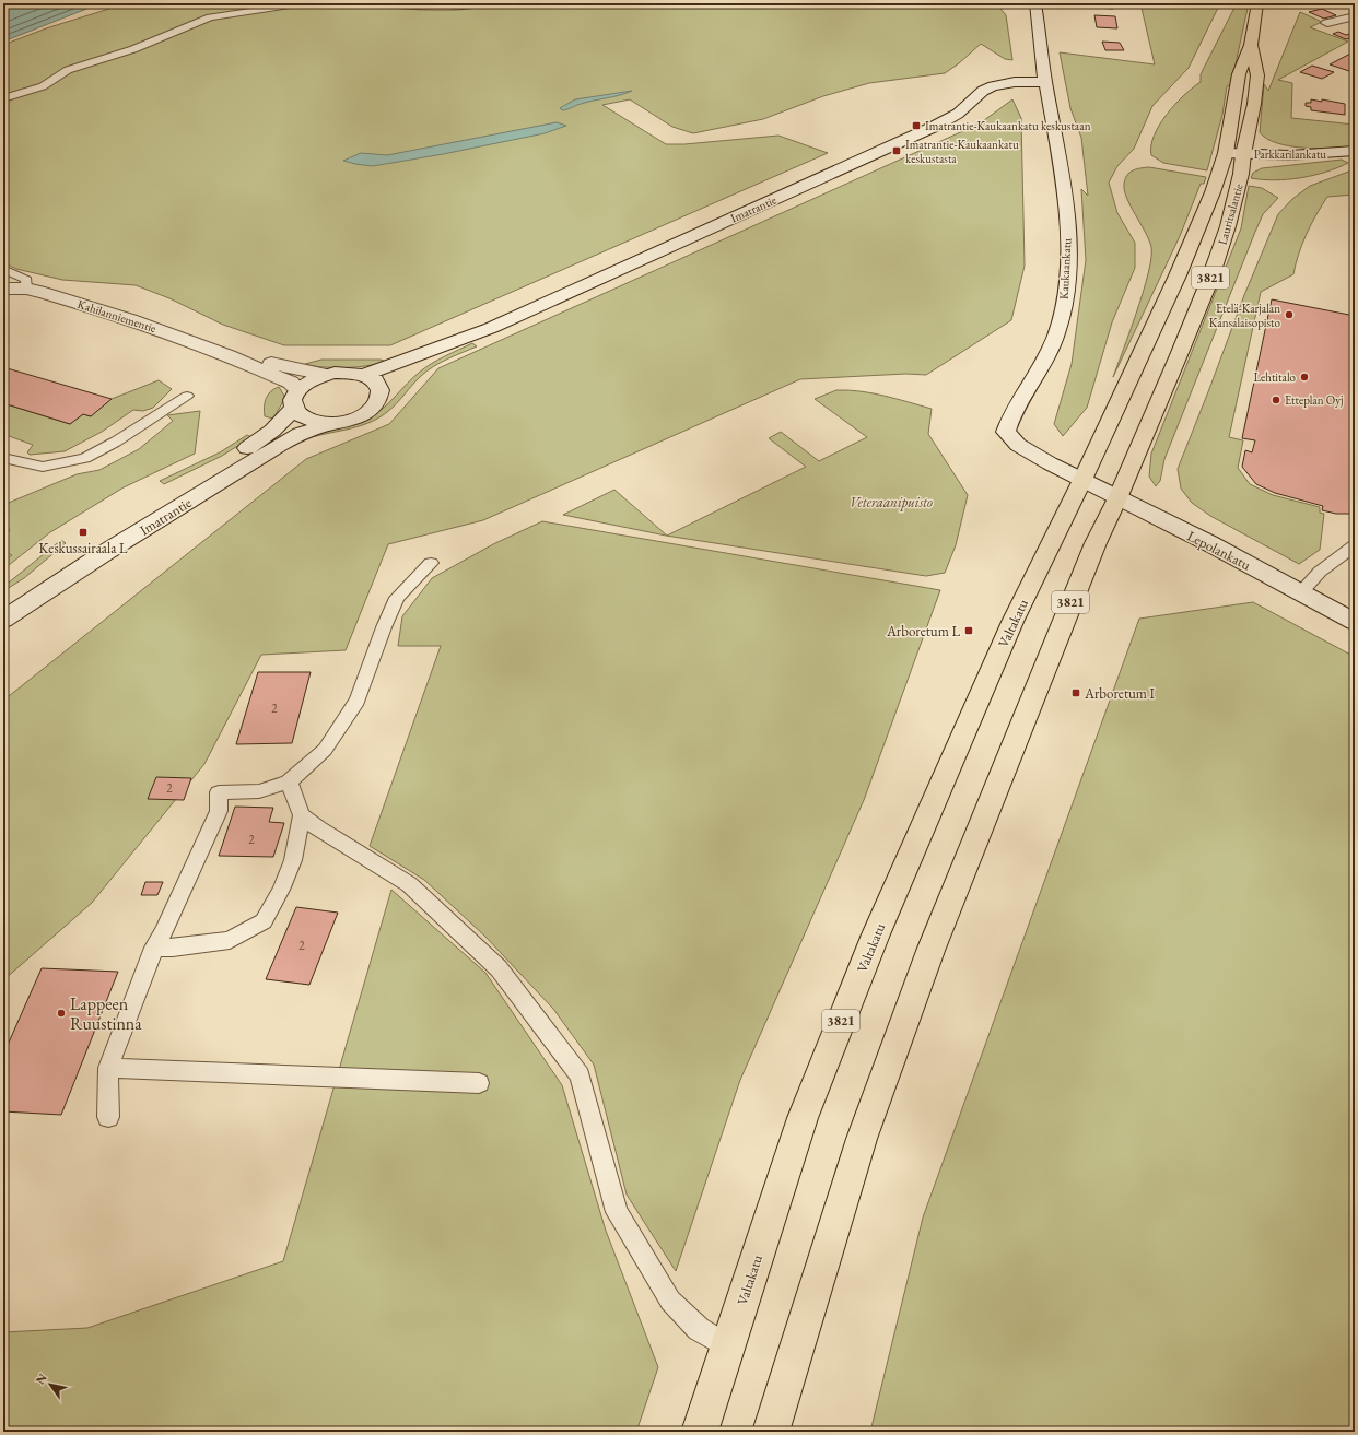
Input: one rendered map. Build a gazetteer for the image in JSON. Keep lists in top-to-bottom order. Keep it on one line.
{"streets":{"main road":["Lauritsalantie","3821","Valtakatu"],"street":["Parkkarilankatu","Imatrantie","Kaukaankatu","Kahilanniementie","Lepolankatu"]},"crossings":[["Parkkarilankatu","Lauritsalantie"],["Imatrantie","Kaukaankatu"],["Imatrantie","Kahilanniementie"],["Lauritsalantie","Kaukaankatu"],["Lauritsalantie","3821"],["Lauritsalantie","Lepolankatu"],["Lauritsalantie","Valtakatu"],["Kaukaankatu","Lepolankatu"],["Kaukaankatu","Valtakatu"],["3821","Lepolankatu"],["Lepolankatu","Valtakatu"]],"parks":["Veteraanipuisto"],"places":{"transit":["Imatrantie-Kaukaankatu keskustaan","Imatrantie-Kaukaankatu keskustasta","Keskussairaala L","Arboretum L","Arboretum I"],"other":["Etelä-Karjalan Kansalaisopisto","Lehtitalo","Etteplan Oyj","Lappeen Ruustinna"]},"house_numbers":["2","2","2","2"],"north":"top left"}
